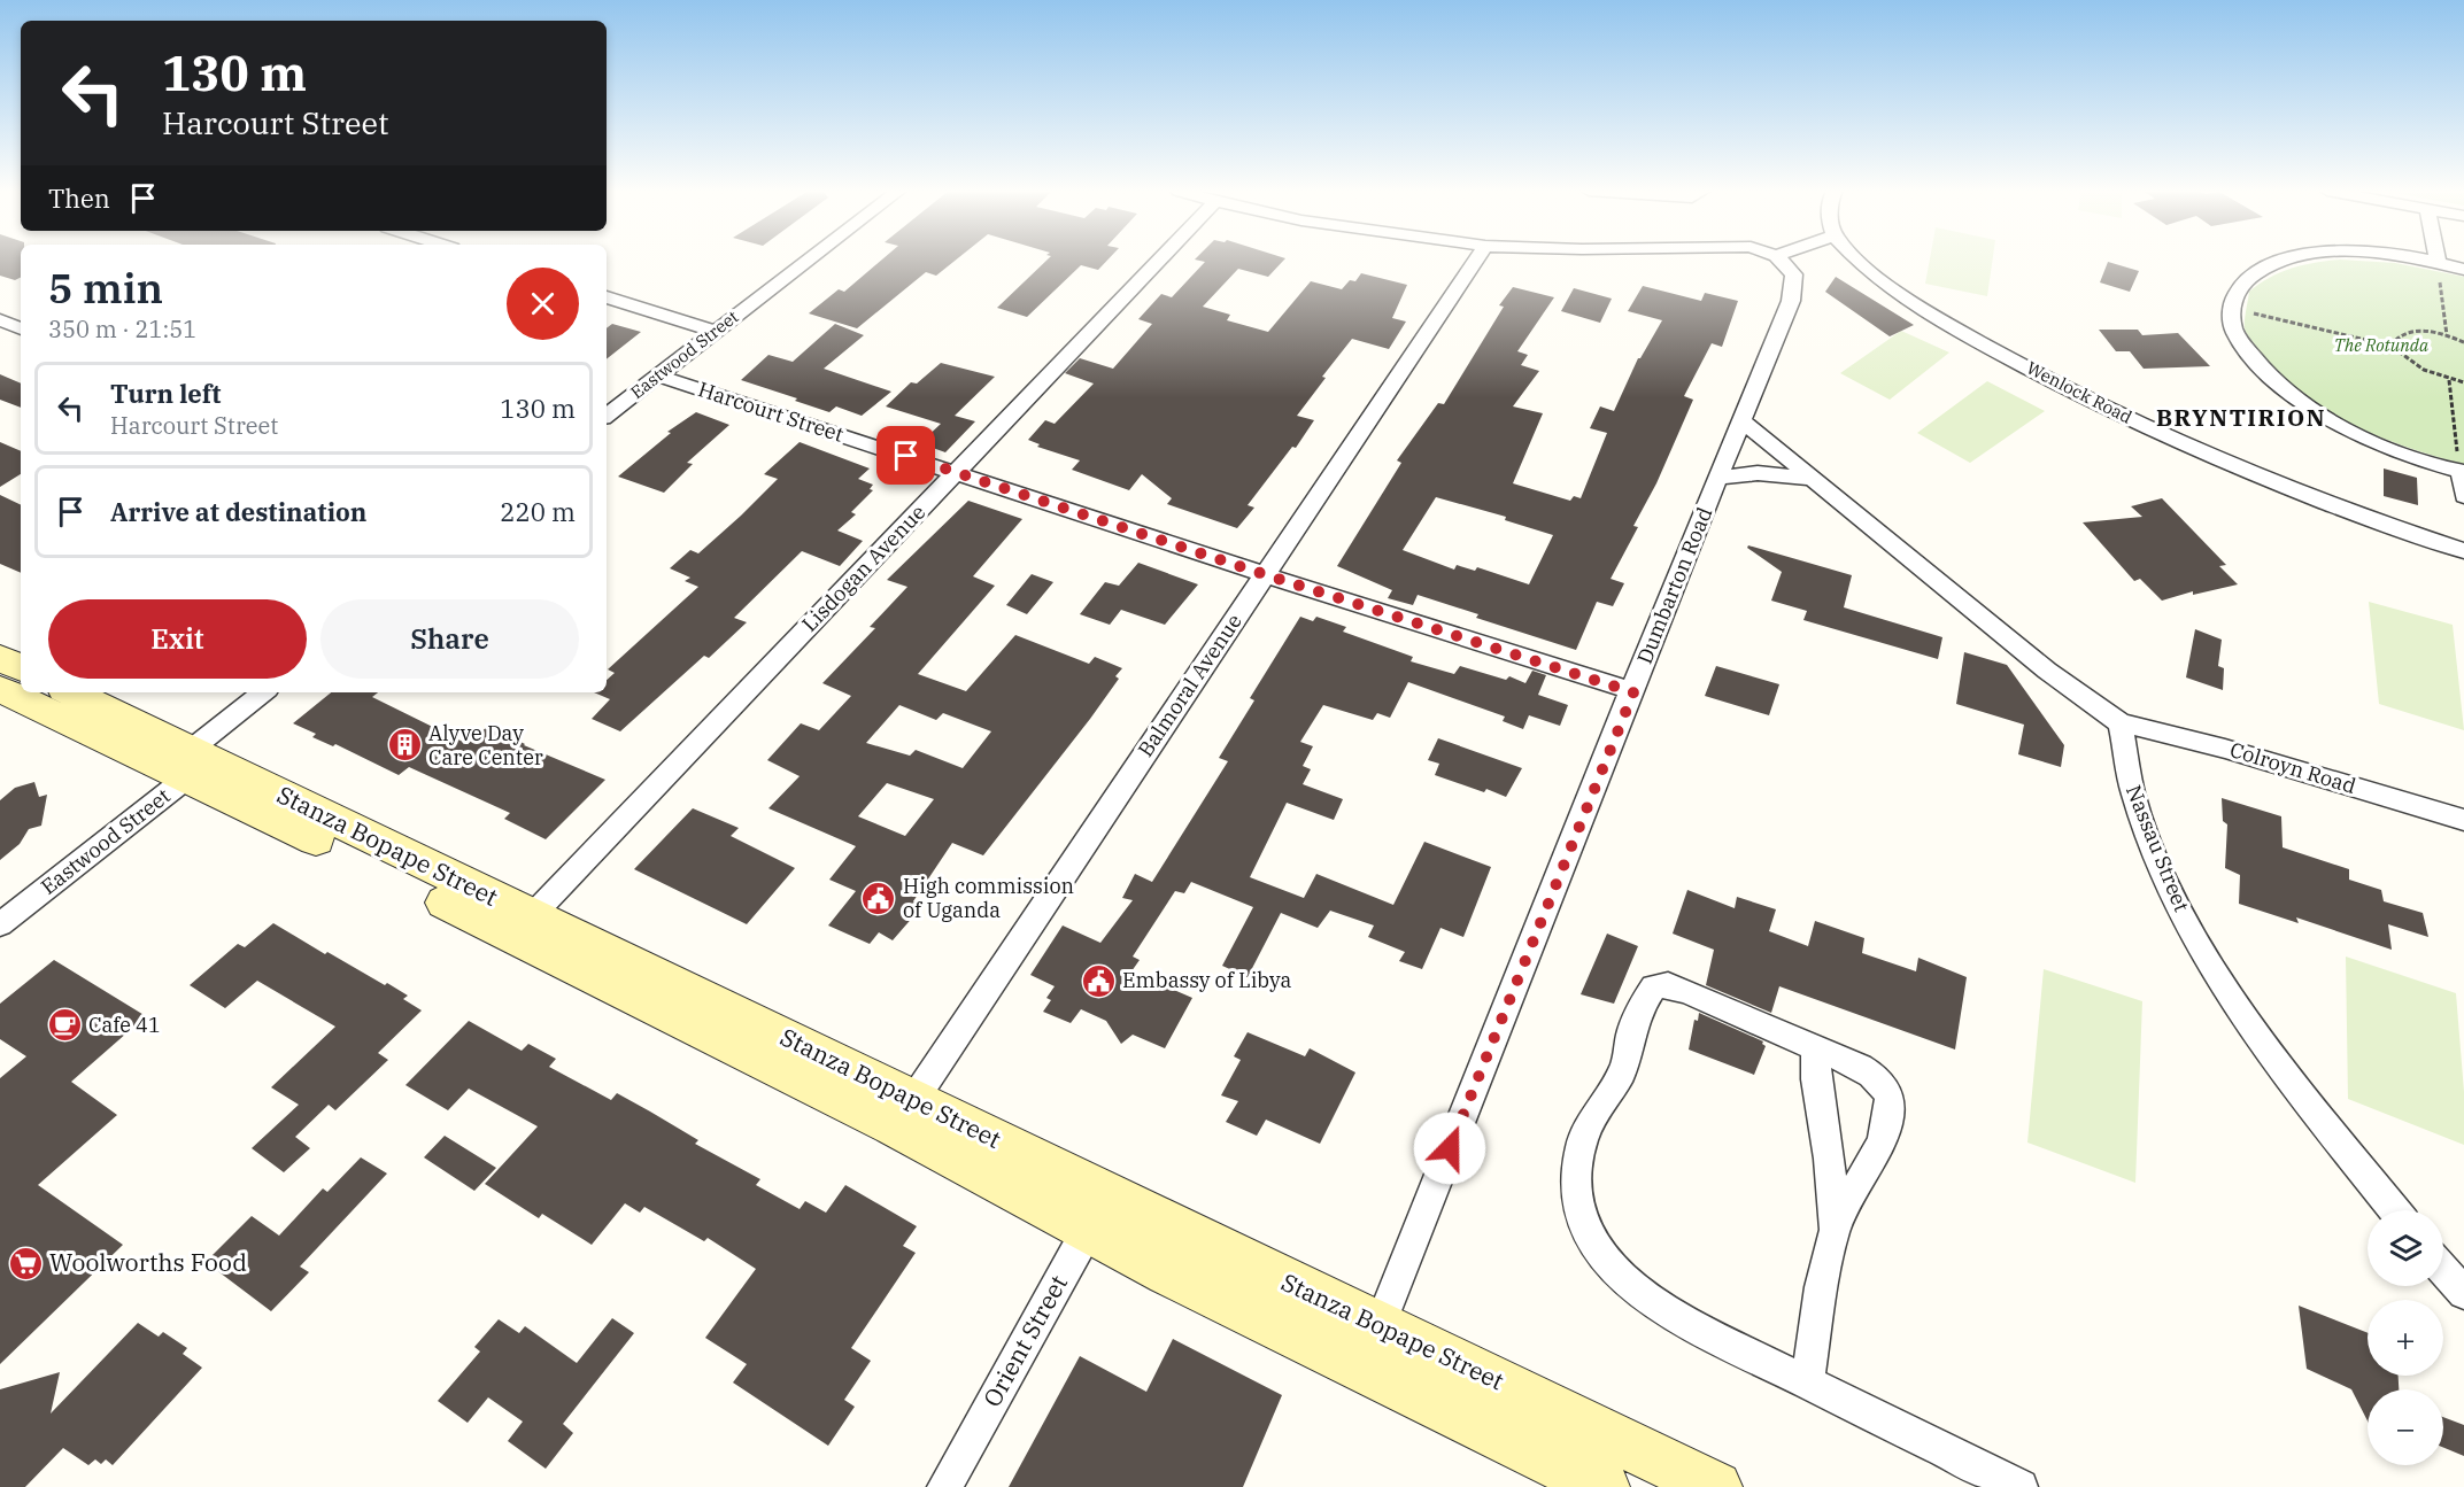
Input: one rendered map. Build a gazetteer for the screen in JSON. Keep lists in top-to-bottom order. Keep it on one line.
{"streets":{"main road":["Stanza Bopape Street"],"street":["Eastwood Street","Wenlock Road","Harcourt Street","Lisdogan Avenue","Dumbarton Road","Balmoral Avenue","Colroyn Road","Nassau Street","Orient Street"]},"crossings":[["Eastwood Street","Harcourt Street"],["Eastwood Street","Stanza Bopape Street"],["Harcourt Street","Lisdogan Avenue"],["Harcourt Street","Dumbarton Road"],["Harcourt Street","Balmoral Avenue"],["Lisdogan Avenue","Stanza Bopape Street"],["Dumbarton Road","Stanza Bopape Street"],["Balmoral Avenue","Stanza Bopape Street"],["Colroyn Road","Nassau Street"],["Stanza Bopape Street","Orient Street"]],"districts":["BRYNTIRION"],"parks":["The Rotunda"],"places":{"building":["Alyve Day Care Center"],"public building":["High commission of Uganda","Embassy of Libya"],"cafe":["Cafe 41"],"supermarket":["Woolworths Food"]},"page":{"turn":["130 m","Harcourt Street"],"then":"Then","heading":["5 min","350 m · 21:51"],"list":[{"name":"Turn left","note":"Harcourt Street","value":"130 m"},{"name":"Arrive at destination","value":"220 m"}],"buttons":["Exit","Share"],"map_buttons":["+","−"]}}
